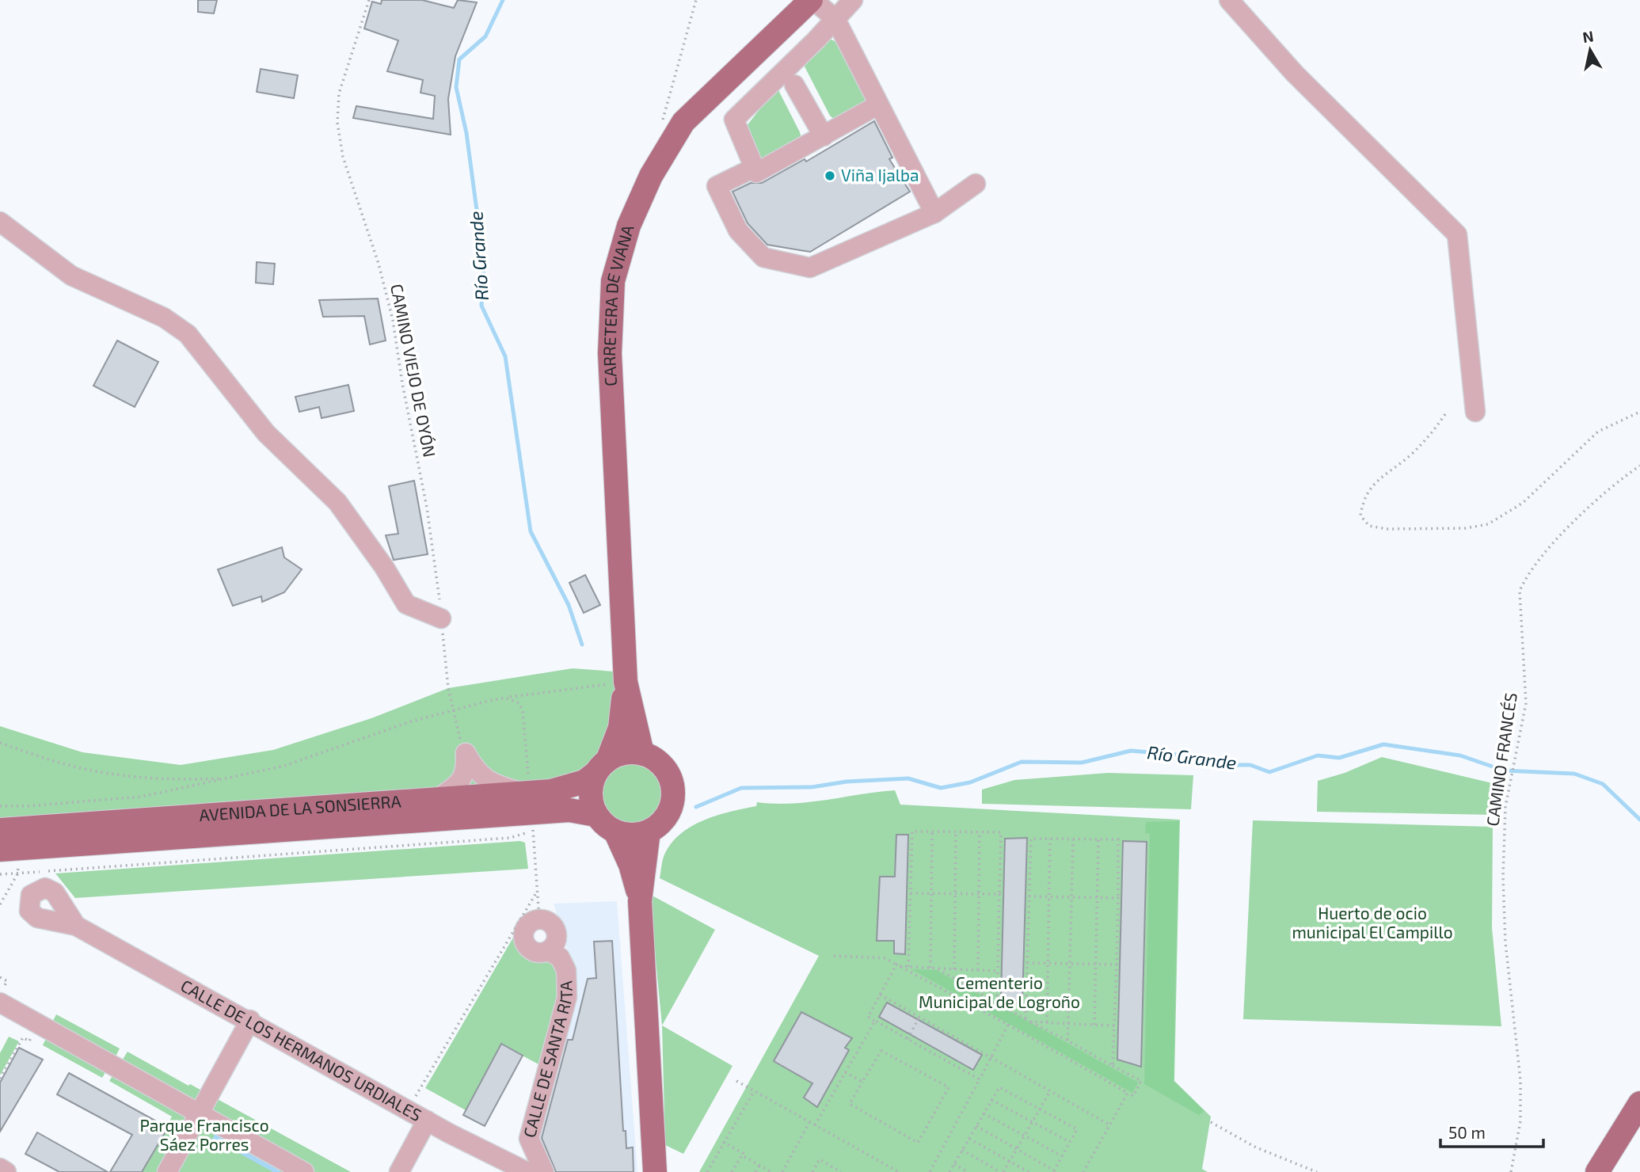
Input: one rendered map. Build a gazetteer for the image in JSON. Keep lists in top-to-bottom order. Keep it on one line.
{"streets":{"main road":["CARRETERA DE VIANA","AVENIDA DE LA SONSIERRA"],"street":["CALLE DE LOS HERMANOS URDIALES","CALLE DE SANTA RITA"],"path":["CAMINO VIEJO DE OYÓN","CAMINO FRANCÉS"]},"crossings":[["CARRETERA DE VIANA","AVENIDA DE LA SONSIERRA"]],"water":["Río Grande"],"parks":["Huerto de ocio municipal El Campillo","Cementerio Municipal de Logroño","Parque Francisco Sáez Porres"],"places":["Viña Ijalba"],"scale_bar":"50 m","north":"top"}
